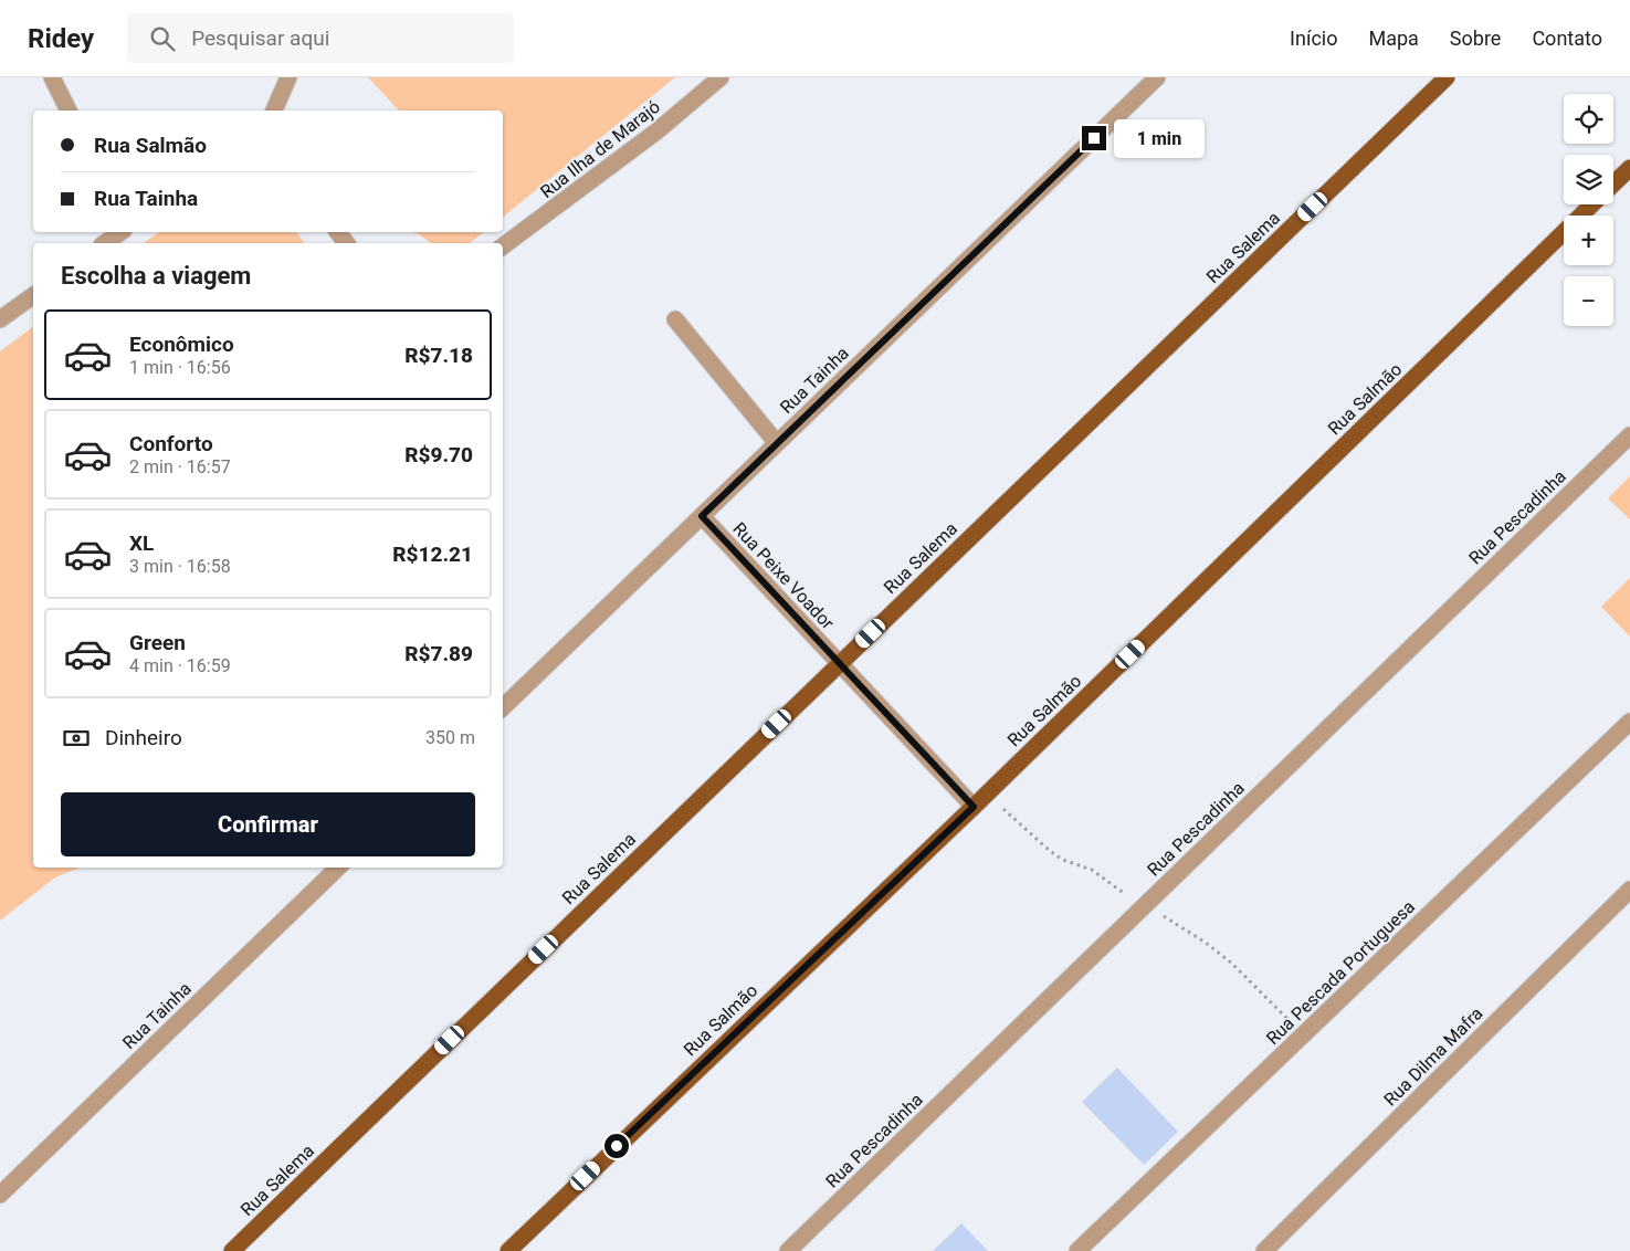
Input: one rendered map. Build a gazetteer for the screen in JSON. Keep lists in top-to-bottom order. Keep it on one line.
{"streets":{"main road":["Rua Salema","Rua Salmão"],"street":["Rua Ilha de Marajó","Rua Tainha","Rua Pescadinha","Rua Peixe Voador","Rua Pescada Portuguesa","Rua Dilma Mafra"]},"crossings":[["Rua Salema","Rua Peixe Voador"],["Rua Tainha","Rua Peixe Voador"],["Rua Salmão","Rua Peixe Voador"]],"page":{"header":"Ridey","search":"Pesquisar aqui","nav":["Início","Mapa","Sobre","Contato"],"map_buttons":["+","−"],"banner":["Rua Salmão","Rua Tainha"],"bubble":"1 min","heading":"Escolha a viagem","list":[{"name":"Econômico","note":"1 min · 16:56","value":"R$7.18"},{"name":"Conforto","note":"2 min · 16:57","value":"R$9.70"},{"name":"XL","note":"3 min · 16:58","value":"R$12.21"},{"name":"Green","note":"4 min · 16:59","value":"R$7.89"}],"pay":["Dinheiro","350 m"],"buttons":"Confirmar"}}
